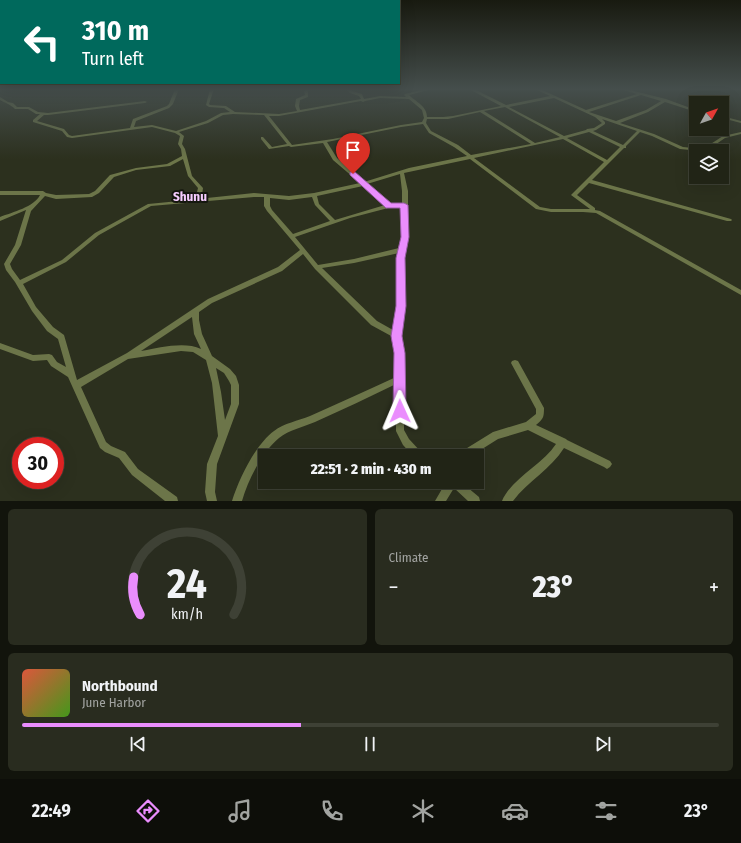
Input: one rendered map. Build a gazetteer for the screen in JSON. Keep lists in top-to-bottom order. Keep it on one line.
{"districts":["Shunu"],"north":"top right","page":{"turn":["310 m","Turn left"],"limit":"30","trip":"22:51 · 2 min · 430 m","tile":"Climate","heat":["−","23°","+"],"song":["Northbound","June Harbor"],"tabs":["22:49","23°"],"gauge":["24","km/h"]}}
